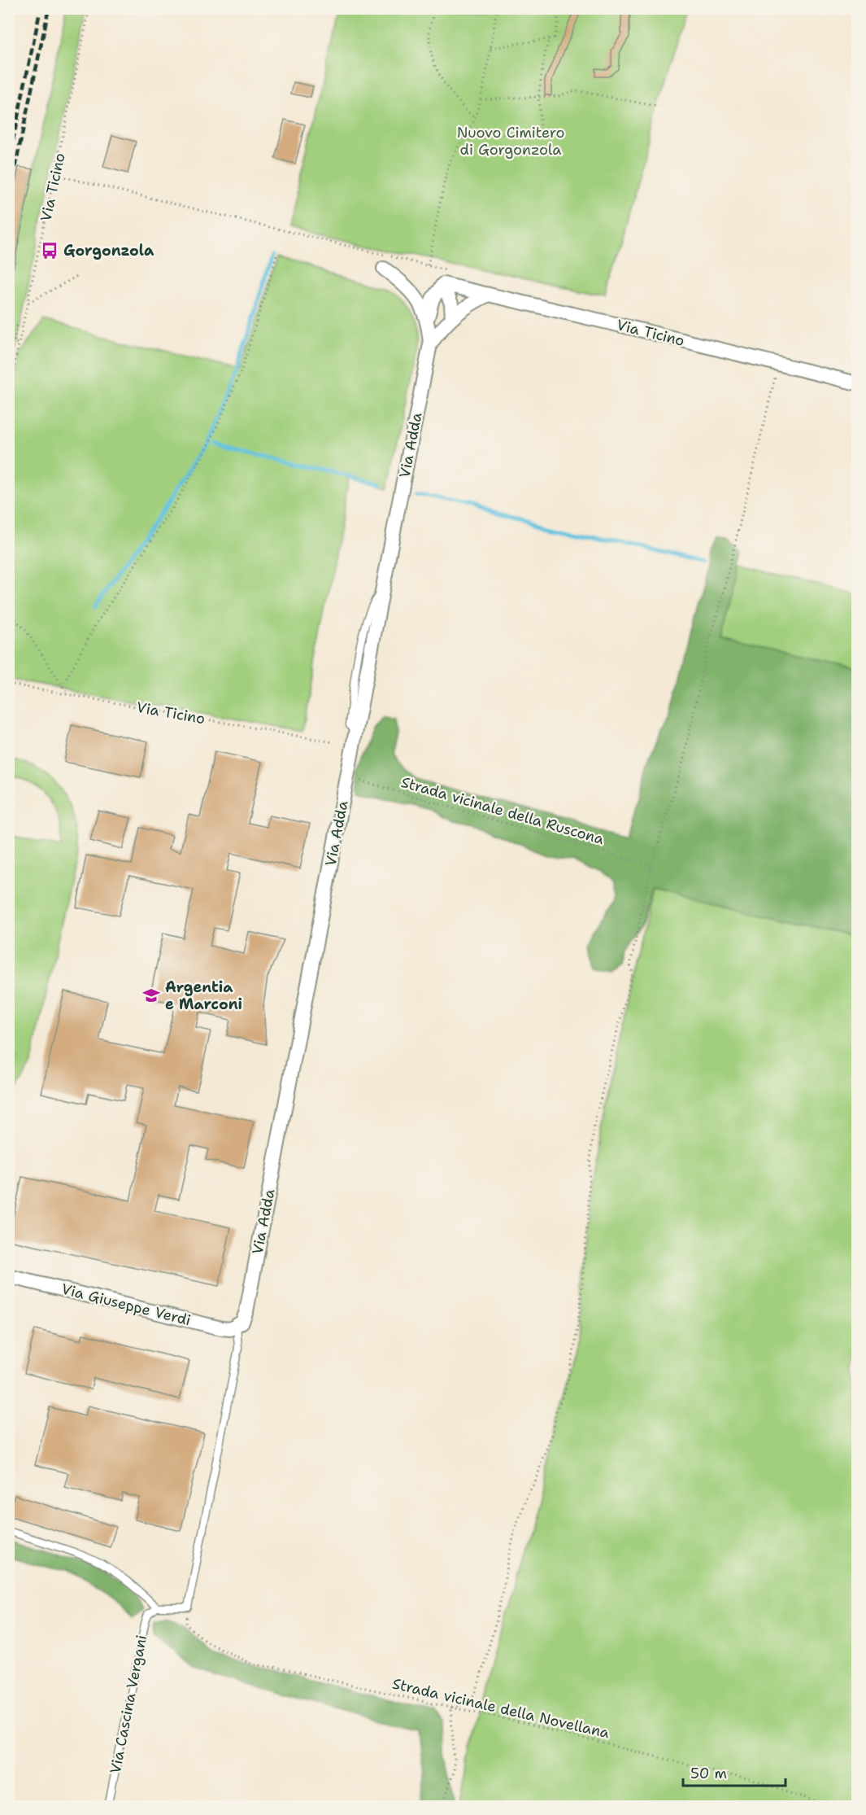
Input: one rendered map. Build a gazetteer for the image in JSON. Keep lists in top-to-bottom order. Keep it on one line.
{"streets":{"street":["Via Ticino","Via Adda","Via Giuseppe Verdi"],"lane":["Via Cascina Vergani"],"path":["Strada vicinale della Ruscona","Strada vicinale della Novellana"]},"crossings":[["Via Ticino","Via Adda"],["Via Adda","Strada vicinale della Ruscona"],["Via Adda","Via Giuseppe Verdi"],["Via Adda","Strada vicinale della Novellana"]],"parks":["Nuovo Cimitero di Gorgonzola"],"places":{"bus stop":["Gorgonzola"],"school or university":["Argentia e Marconi"]},"scale_bar":"50 m"}
